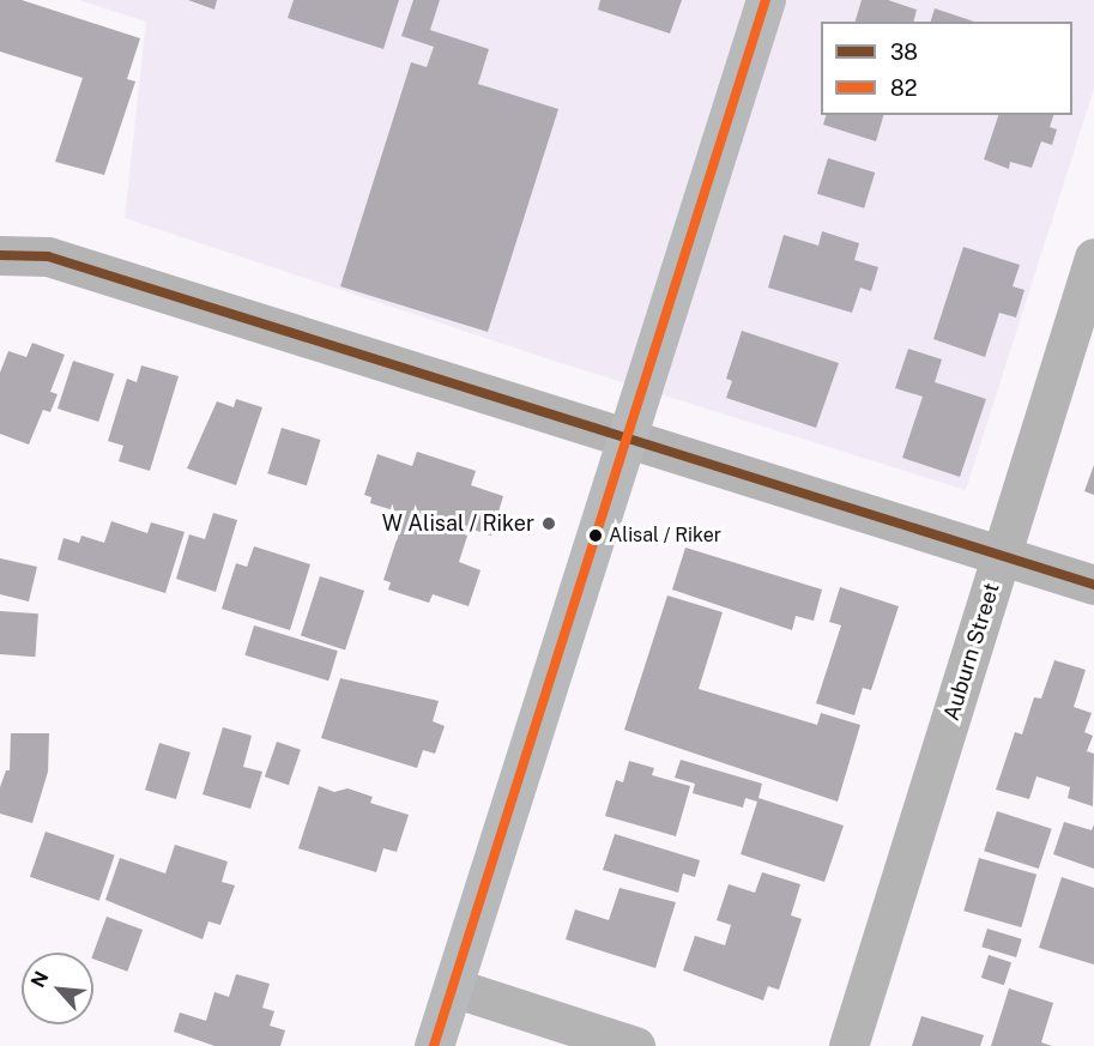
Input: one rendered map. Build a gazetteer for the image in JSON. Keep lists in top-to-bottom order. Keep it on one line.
{"streets":{"street":["Auburn Street"]},"places":["W Alisal / Riker","Alisal / Riker"],"lines":["transit line 82","transit line 38"],"legend":["38","82"],"north":"top left"}
